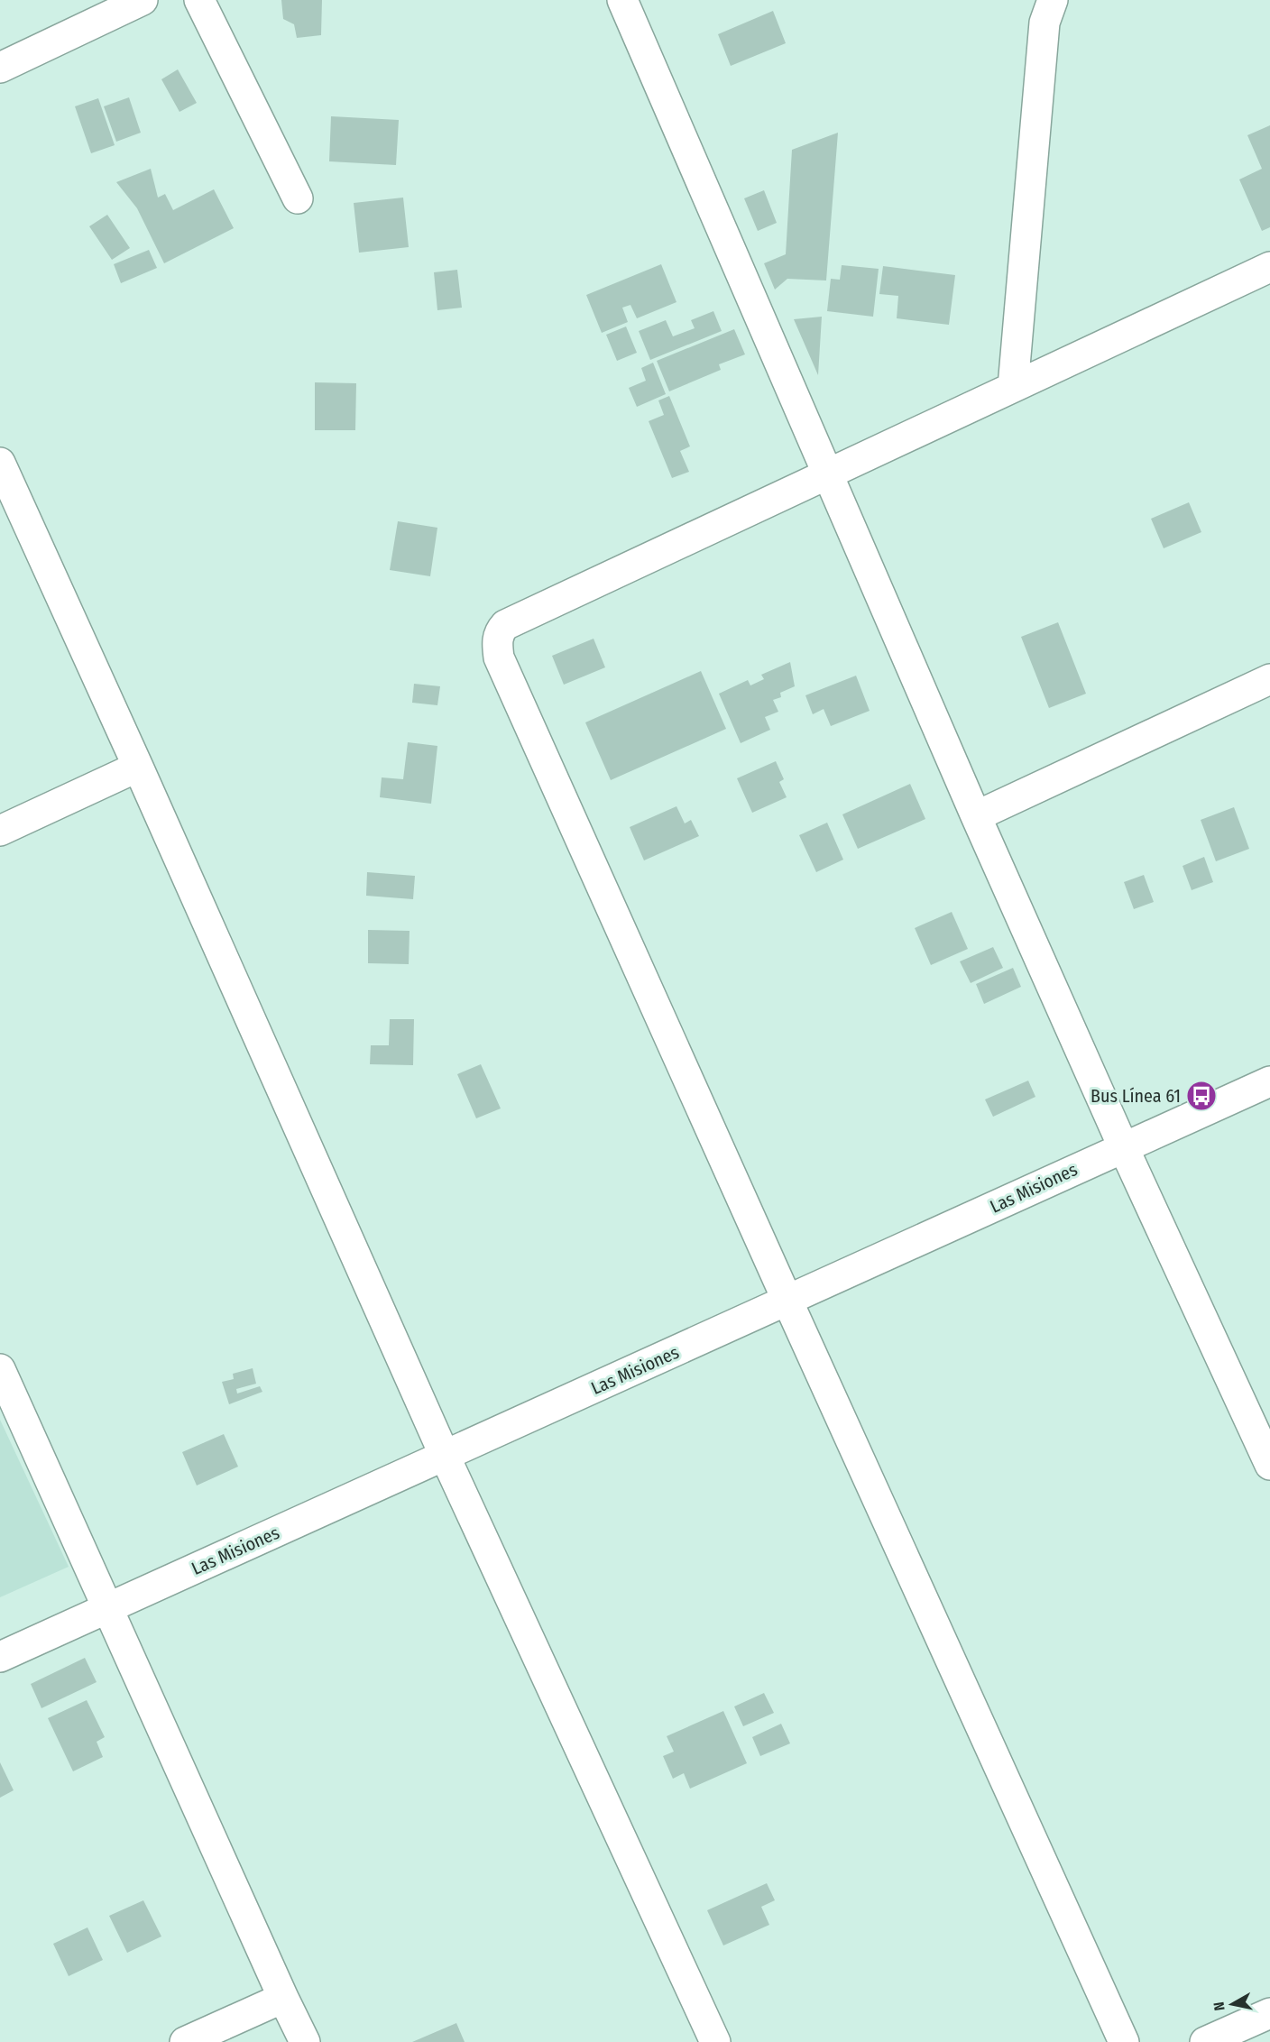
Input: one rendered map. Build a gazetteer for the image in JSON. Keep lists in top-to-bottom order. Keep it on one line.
{"streets":{"street":["Las Misiones"]},"places":{"bus stop":["Bus Línea 61"]},"north":"left"}
